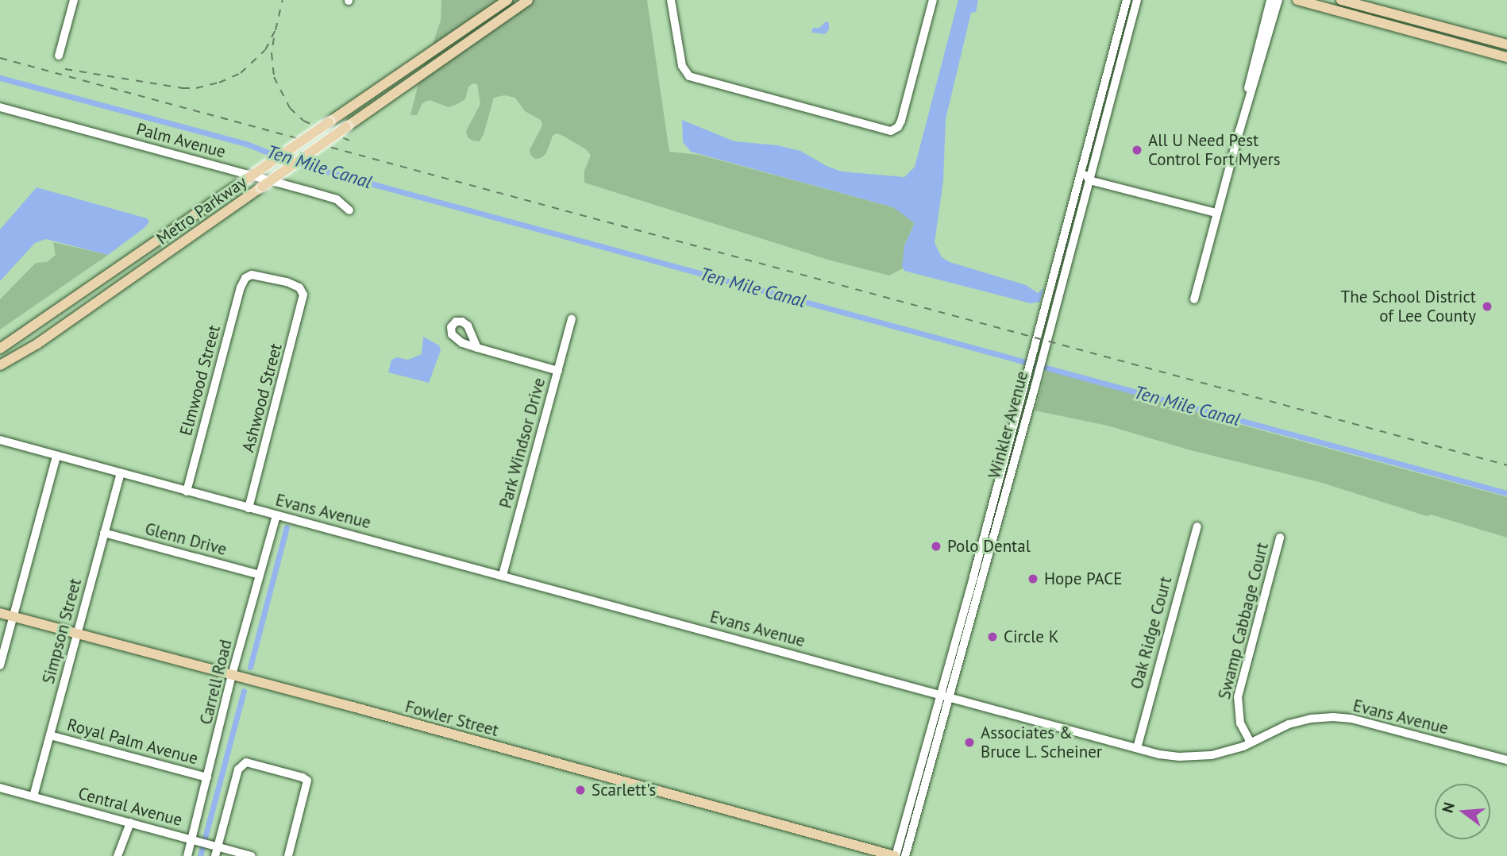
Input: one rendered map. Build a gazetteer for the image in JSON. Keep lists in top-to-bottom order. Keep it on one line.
{"streets":{"main road":["Metro Parkway","Fowler Street"],"street":["Palm Avenue","Elmwood Street","Ashwood Street","Winkler Avenue","Park Windsor Drive","Evans Avenue","Glenn Drive","Swamp Cabbage Court","Simpson Street","Oak Ridge Court","Carrell Road","Royal Palm Avenue","Central Avenue"]},"crossings":[["Elmwood Street","Ashwood Street"],["Elmwood Street","Evans Avenue"],["Ashwood Street","Evans Avenue"],["Winkler Avenue","Evans Avenue"],["Winkler Avenue","Fowler Street"],["Park Windsor Drive","Evans Avenue"],["Evans Avenue","Swamp Cabbage Court"],["Evans Avenue","Simpson Street"],["Evans Avenue","Oak Ridge Court"],["Evans Avenue","Carrell Road"],["Glenn Drive","Simpson Street"],["Glenn Drive","Carrell Road"],["Simpson Street","Fowler Street"],["Simpson Street","Royal Palm Avenue"],["Simpson Street","Central Avenue"],["Carrell Road","Fowler Street"],["Carrell Road","Royal Palm Avenue"],["Carrell Road","Central Avenue"]],"water":["Ten Mile Canal"],"places":["All U Need Pest Control Fort Myers","The School District of Lee County","Polo Dental","Hope PACE","Circle K","Associates & Bruce L. Scheiner","Scarlett's"],"north":"left"}
